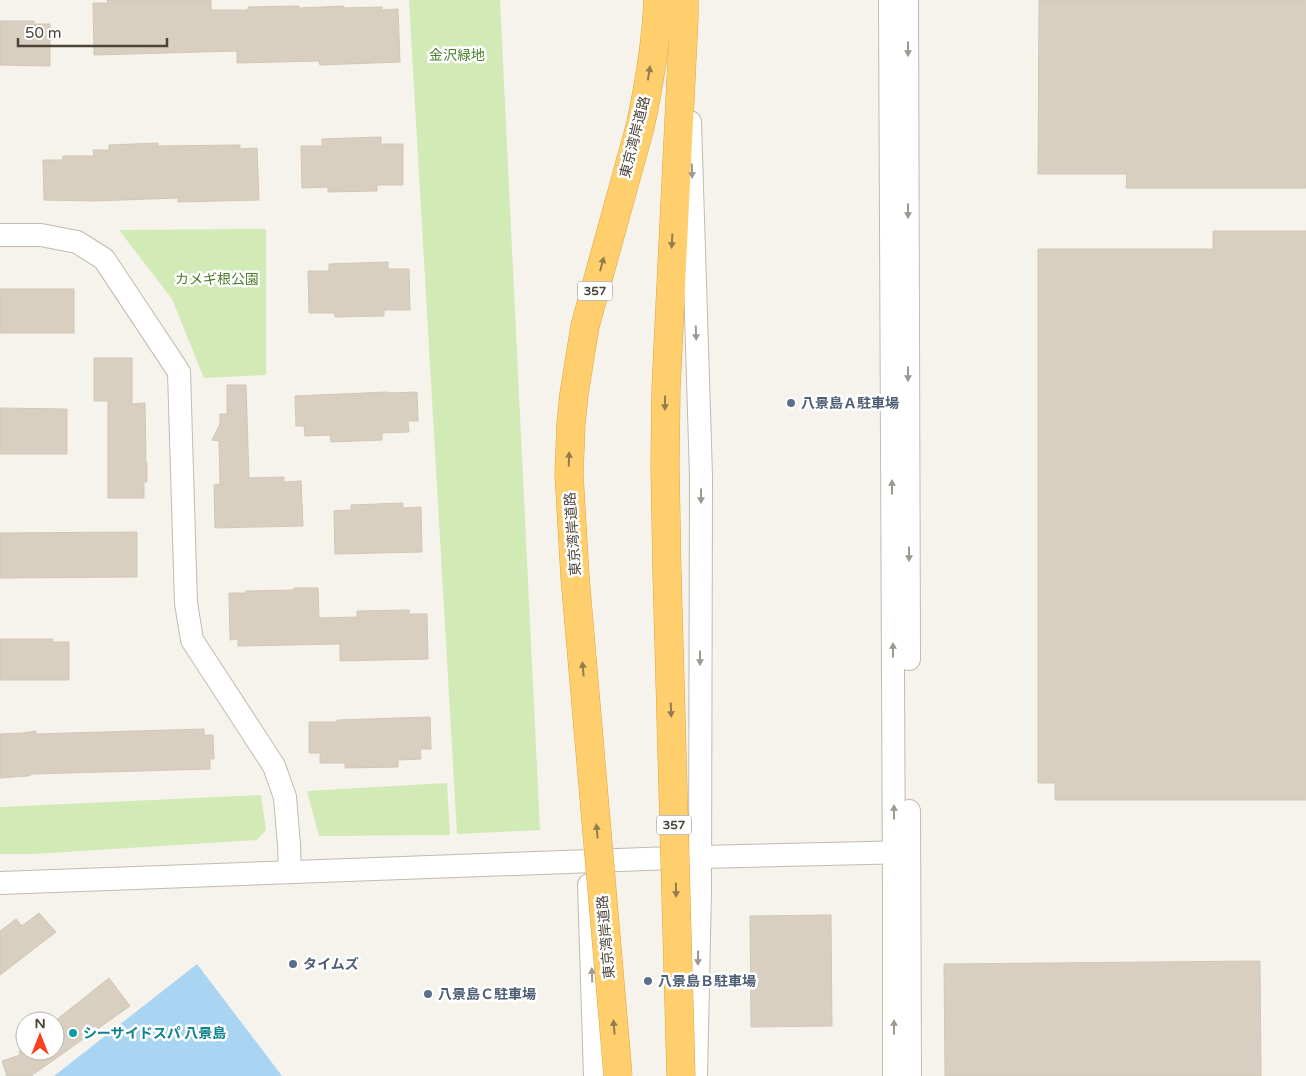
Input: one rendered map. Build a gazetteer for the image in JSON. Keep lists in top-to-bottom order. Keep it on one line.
{"streets":{"highway":["東京湾岸道路","357"]},"parks":["金沢緑地","カメギ根公園"],"places":["八景島Ａ駐車場","タイムズ","八景島Ｂ駐車場","八景島Ｃ駐車場","シーサイドスパ 八景島"],"scale_bar":"50 m","north":"top"}
